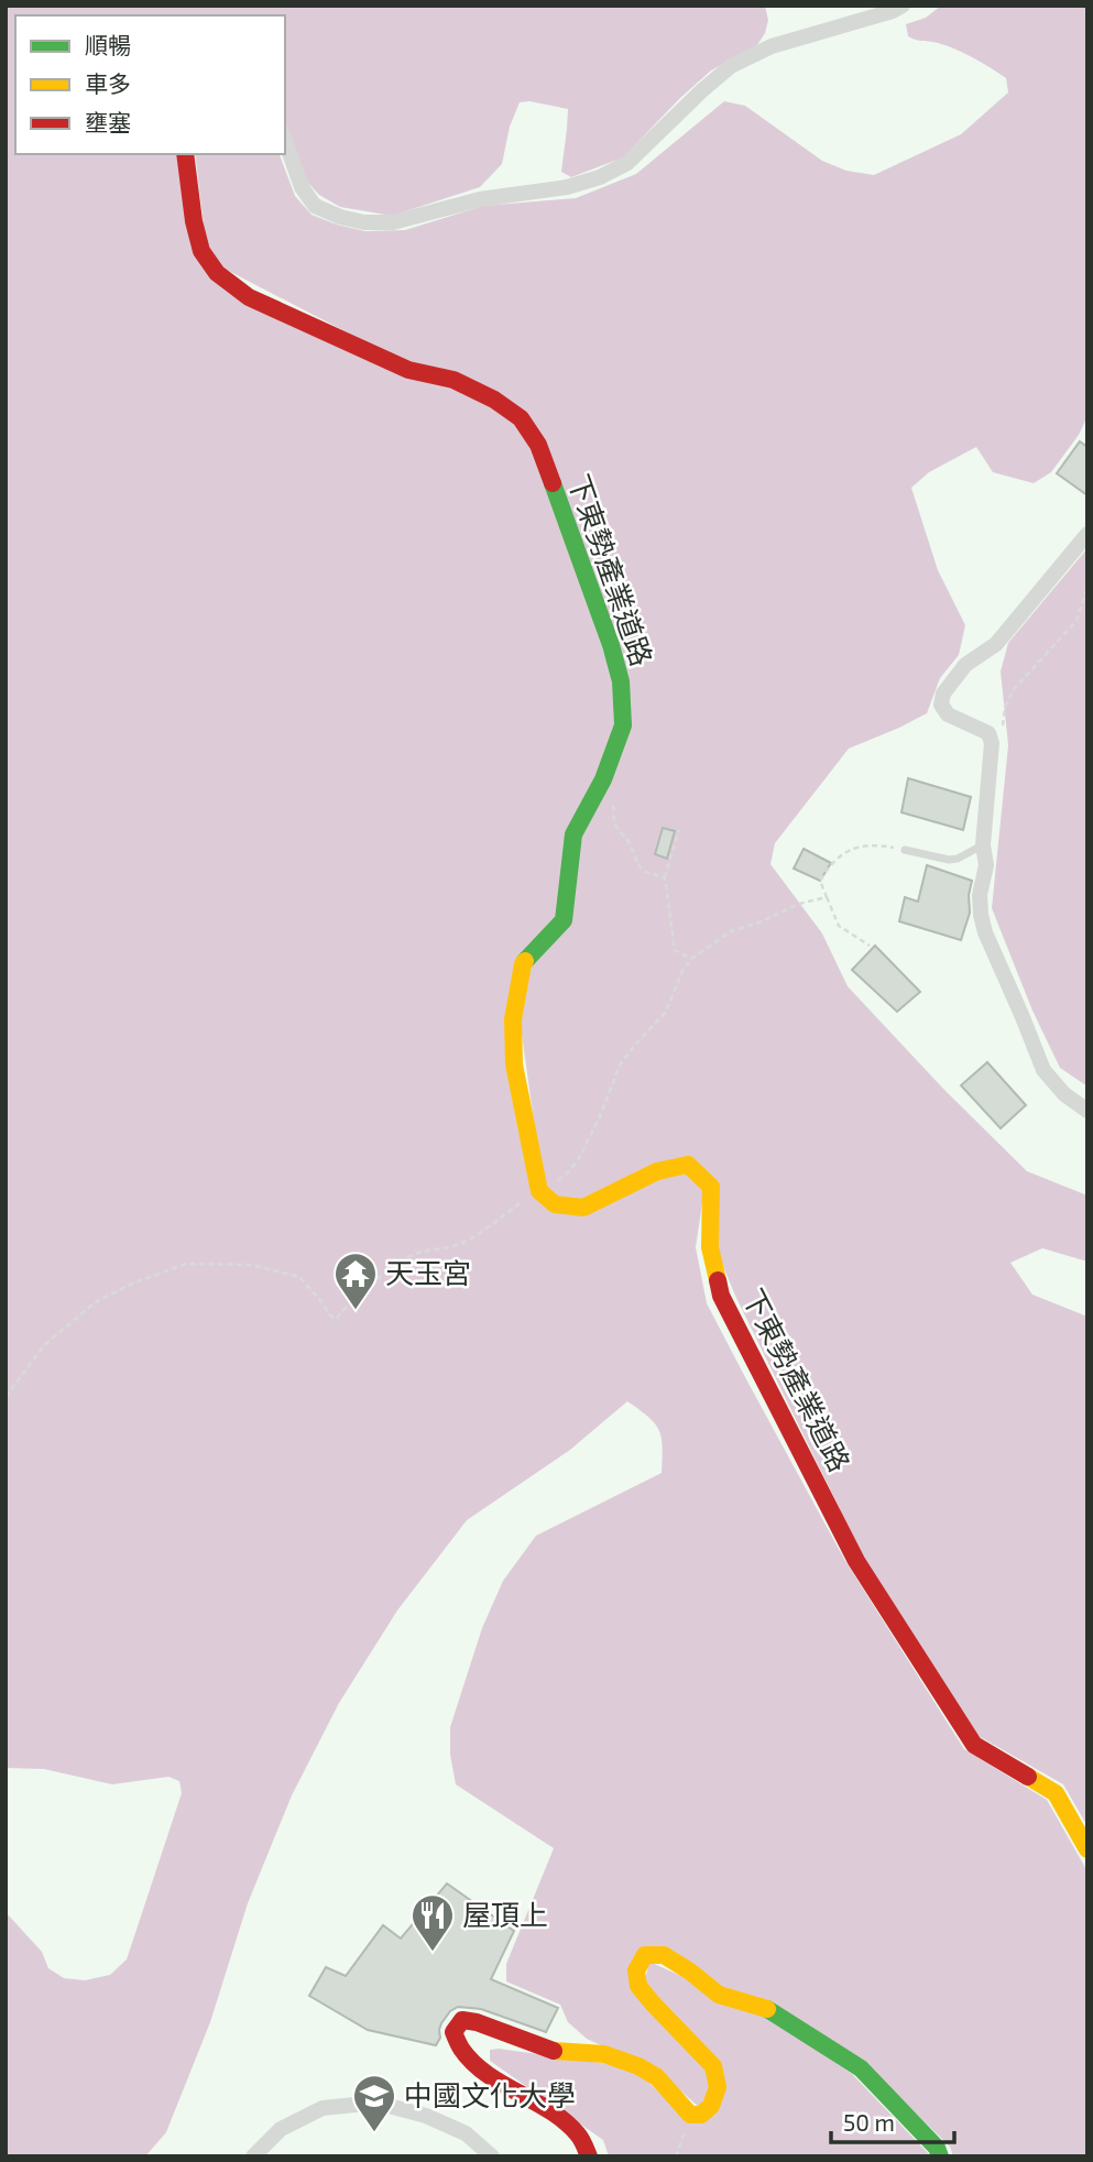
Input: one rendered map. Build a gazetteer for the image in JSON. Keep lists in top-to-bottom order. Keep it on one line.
{"streets":{"street":["下東勢產業道路"]},"places":{"temple":["天玉宮"],"restaurant":["屋頂上"],"school or university":["中國文化大學"]},"legend":["順暢","車多","壅塞"],"scale_bar":"50 m"}
